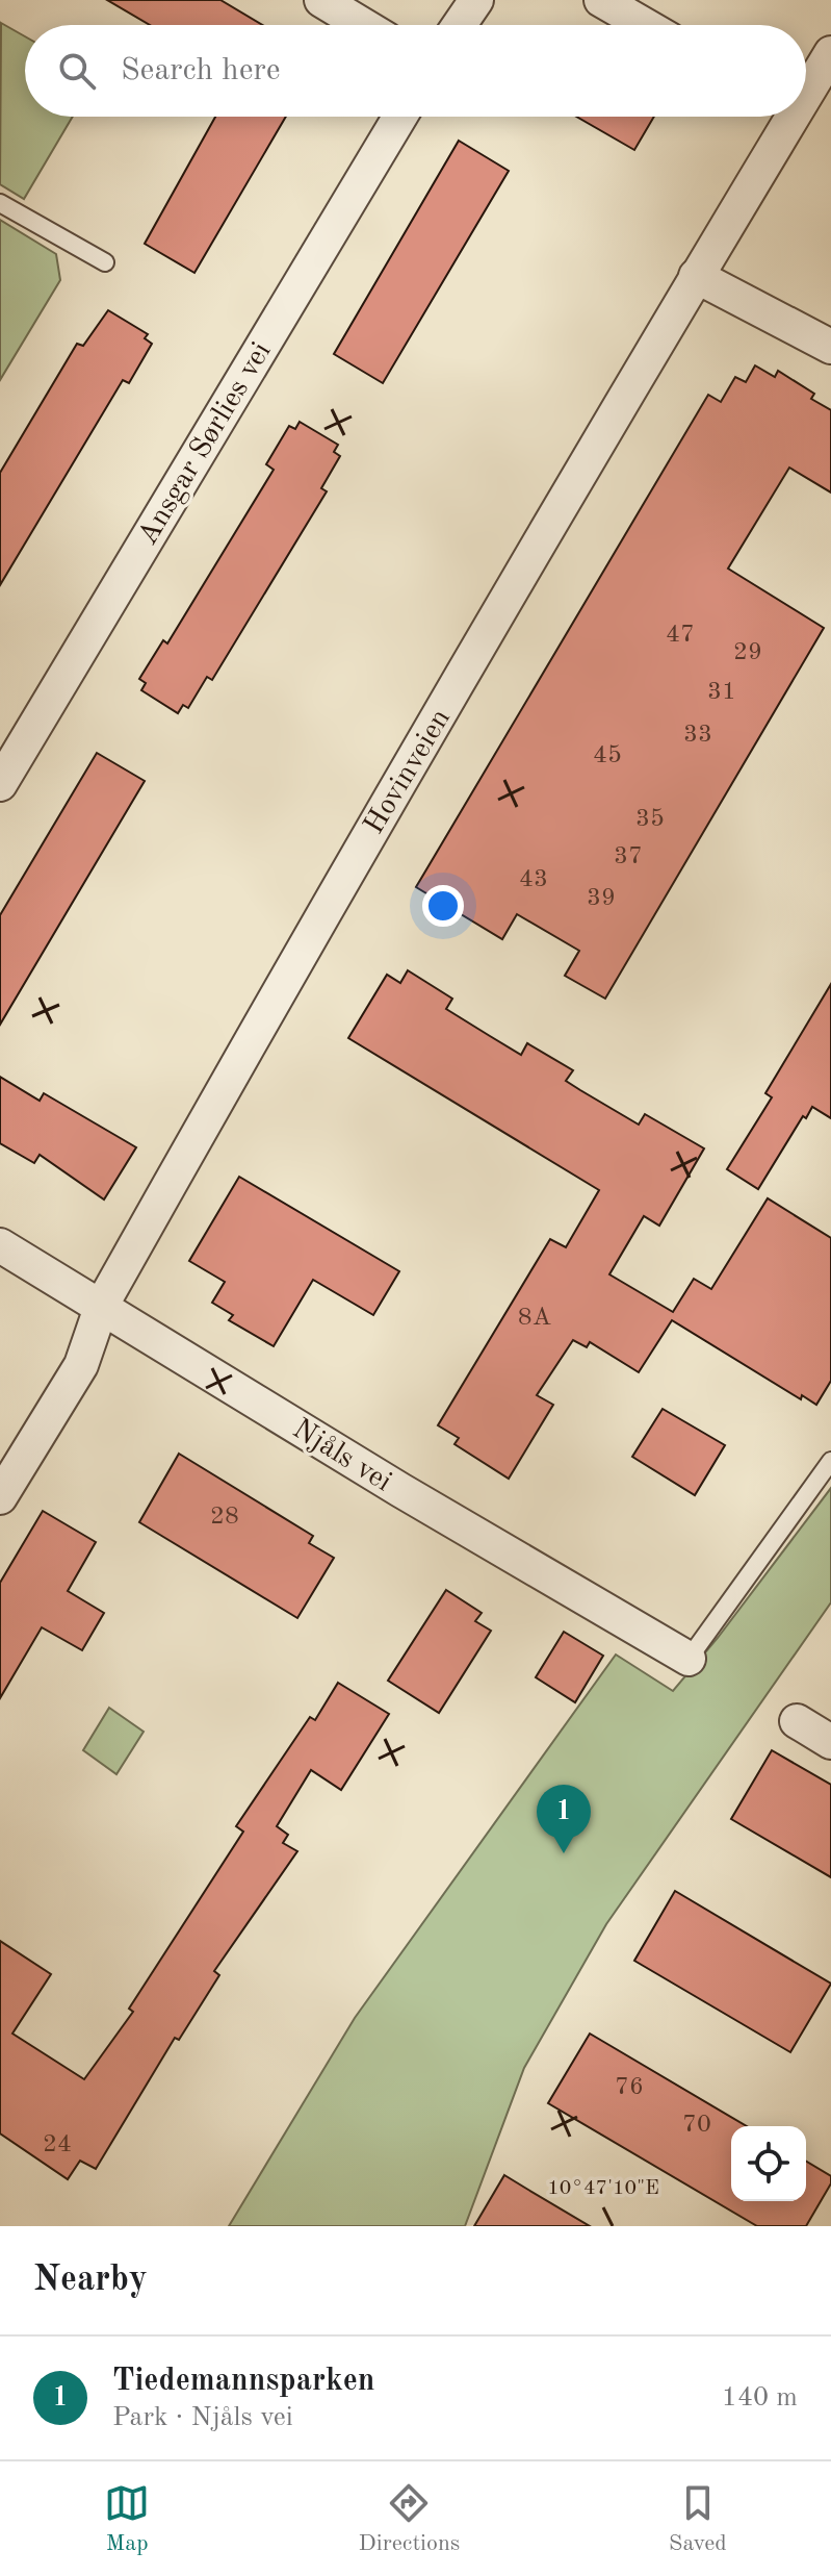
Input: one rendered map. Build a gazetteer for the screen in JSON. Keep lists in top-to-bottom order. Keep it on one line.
{"streets":{"street":["Ansgar Sørlies vei","Hovinveien","Njåls vei"]},"crossings":[["Hovinveien","Njåls vei"]],"house_numbers":["47","29","31","33","45","35","37","43","39","8A","28","76","70","24"],"page":{"search":"Search here","pins":"1","heading":"Nearby","list":[{"mark":"1","name":"Tiedemannsparken","note":"Park · Njåls vei","value":"140 m"}],"nav":["Map","Directions","Saved"]},"coordinates":["10°47'10\"E"]}
